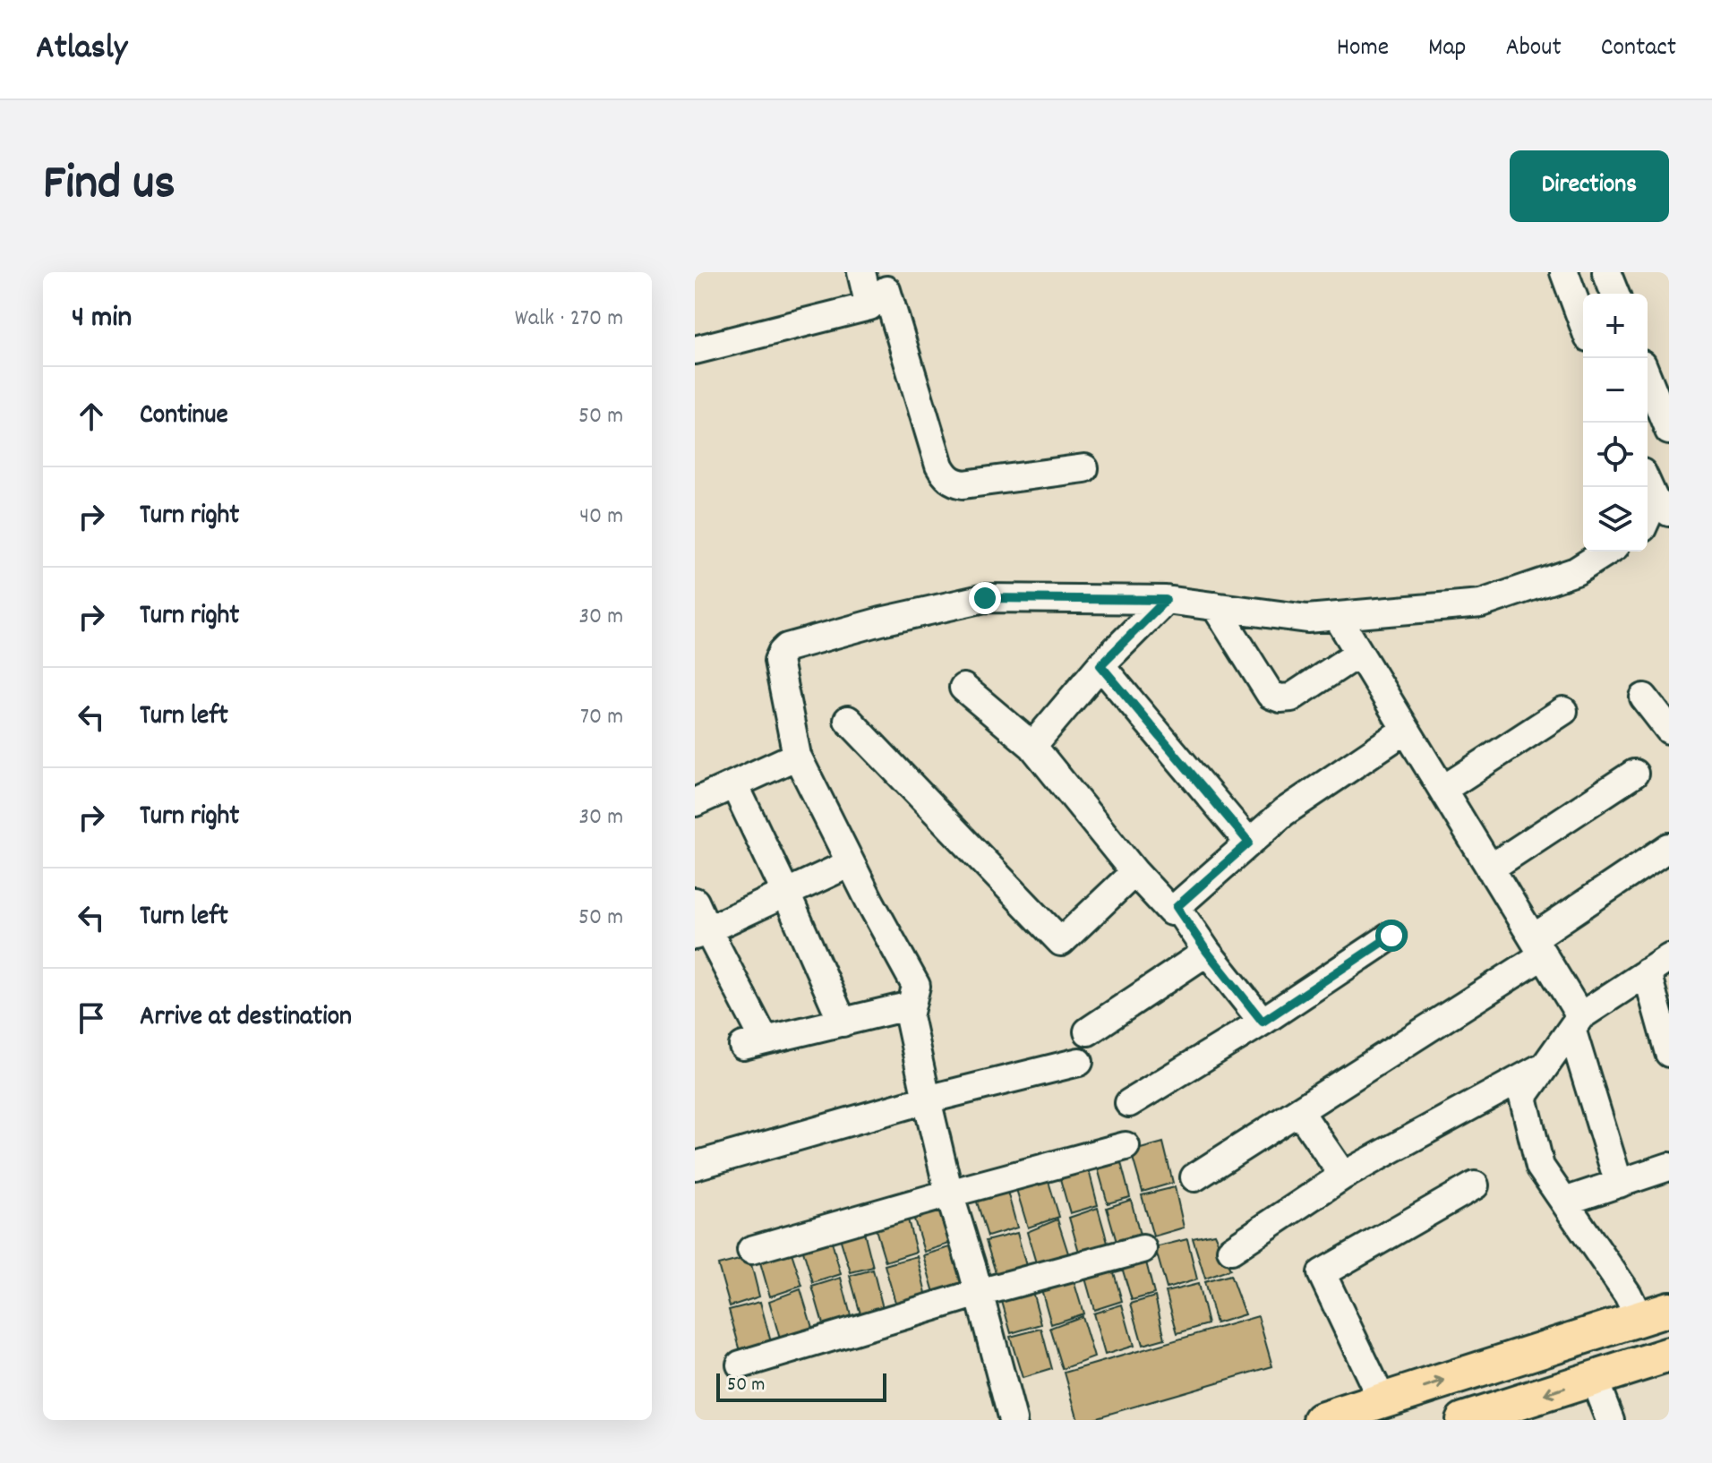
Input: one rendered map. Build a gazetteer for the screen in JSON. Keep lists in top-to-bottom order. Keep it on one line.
{"scale_bar":"50 m","page":{"header":"Atlasly","nav":["Home","Map","About","Contact"],"title":"Find us","buttons":"Directions","heading":["4 min","Walk · 270 m"],"map_buttons":["+","−"],"list":[["Continue","50 m"],["Turn right","40 m"],["Turn right","30 m"],["Turn left","70 m"],["Turn right","30 m"],["Turn left","50 m"],"Arrive at destination"],"scale":"50 m"}}
